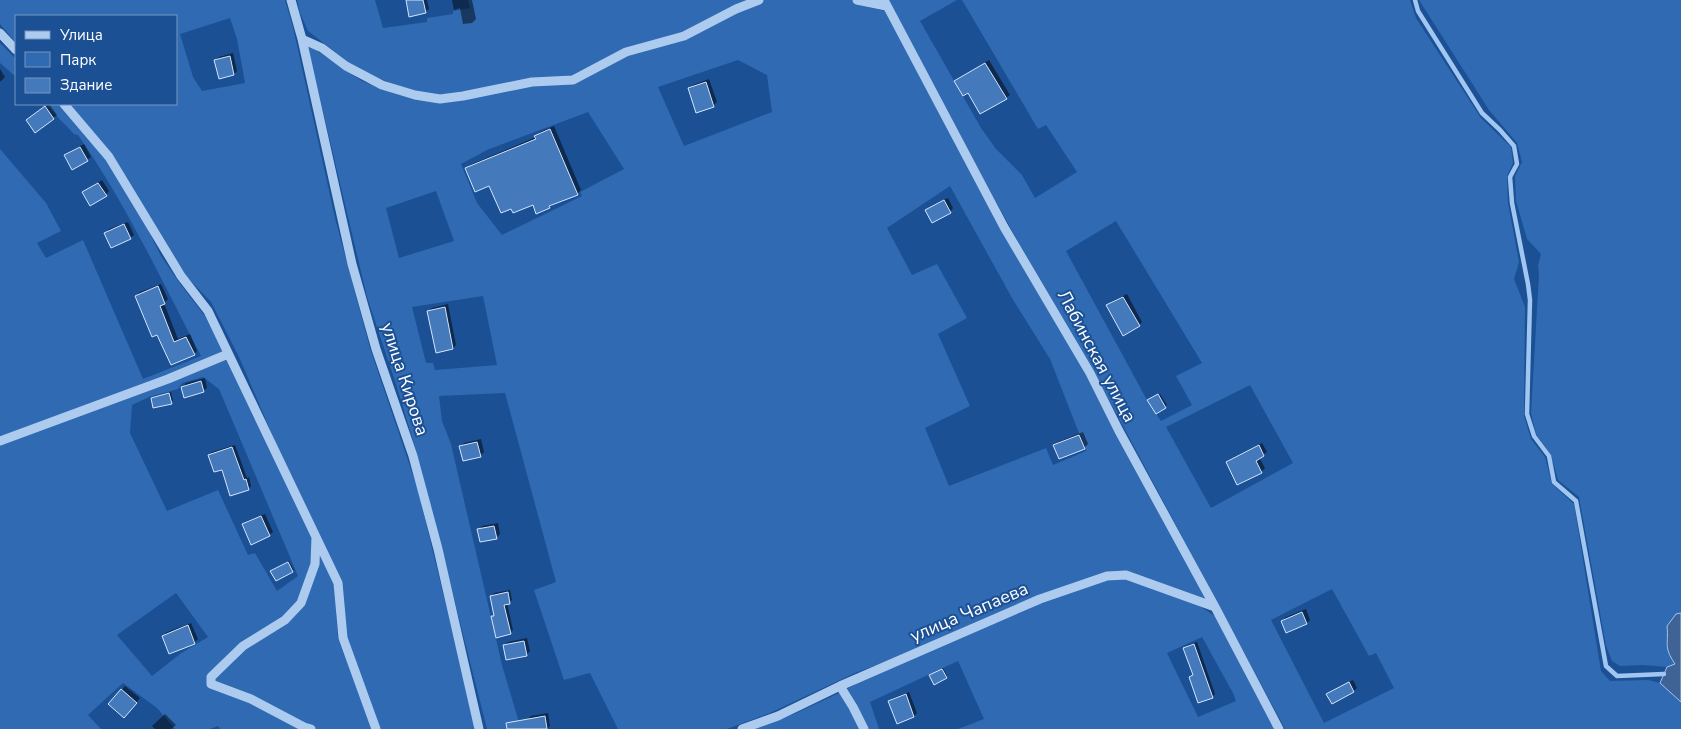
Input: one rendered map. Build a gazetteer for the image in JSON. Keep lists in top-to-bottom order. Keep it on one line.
{"streets":{"street":["Лабинская улица","улица Кирова","улица Чапаева"]},"crossings":[["Лабинская улица","улица Чапаева"]],"legend":["Улица","Парк","Здание"]}
